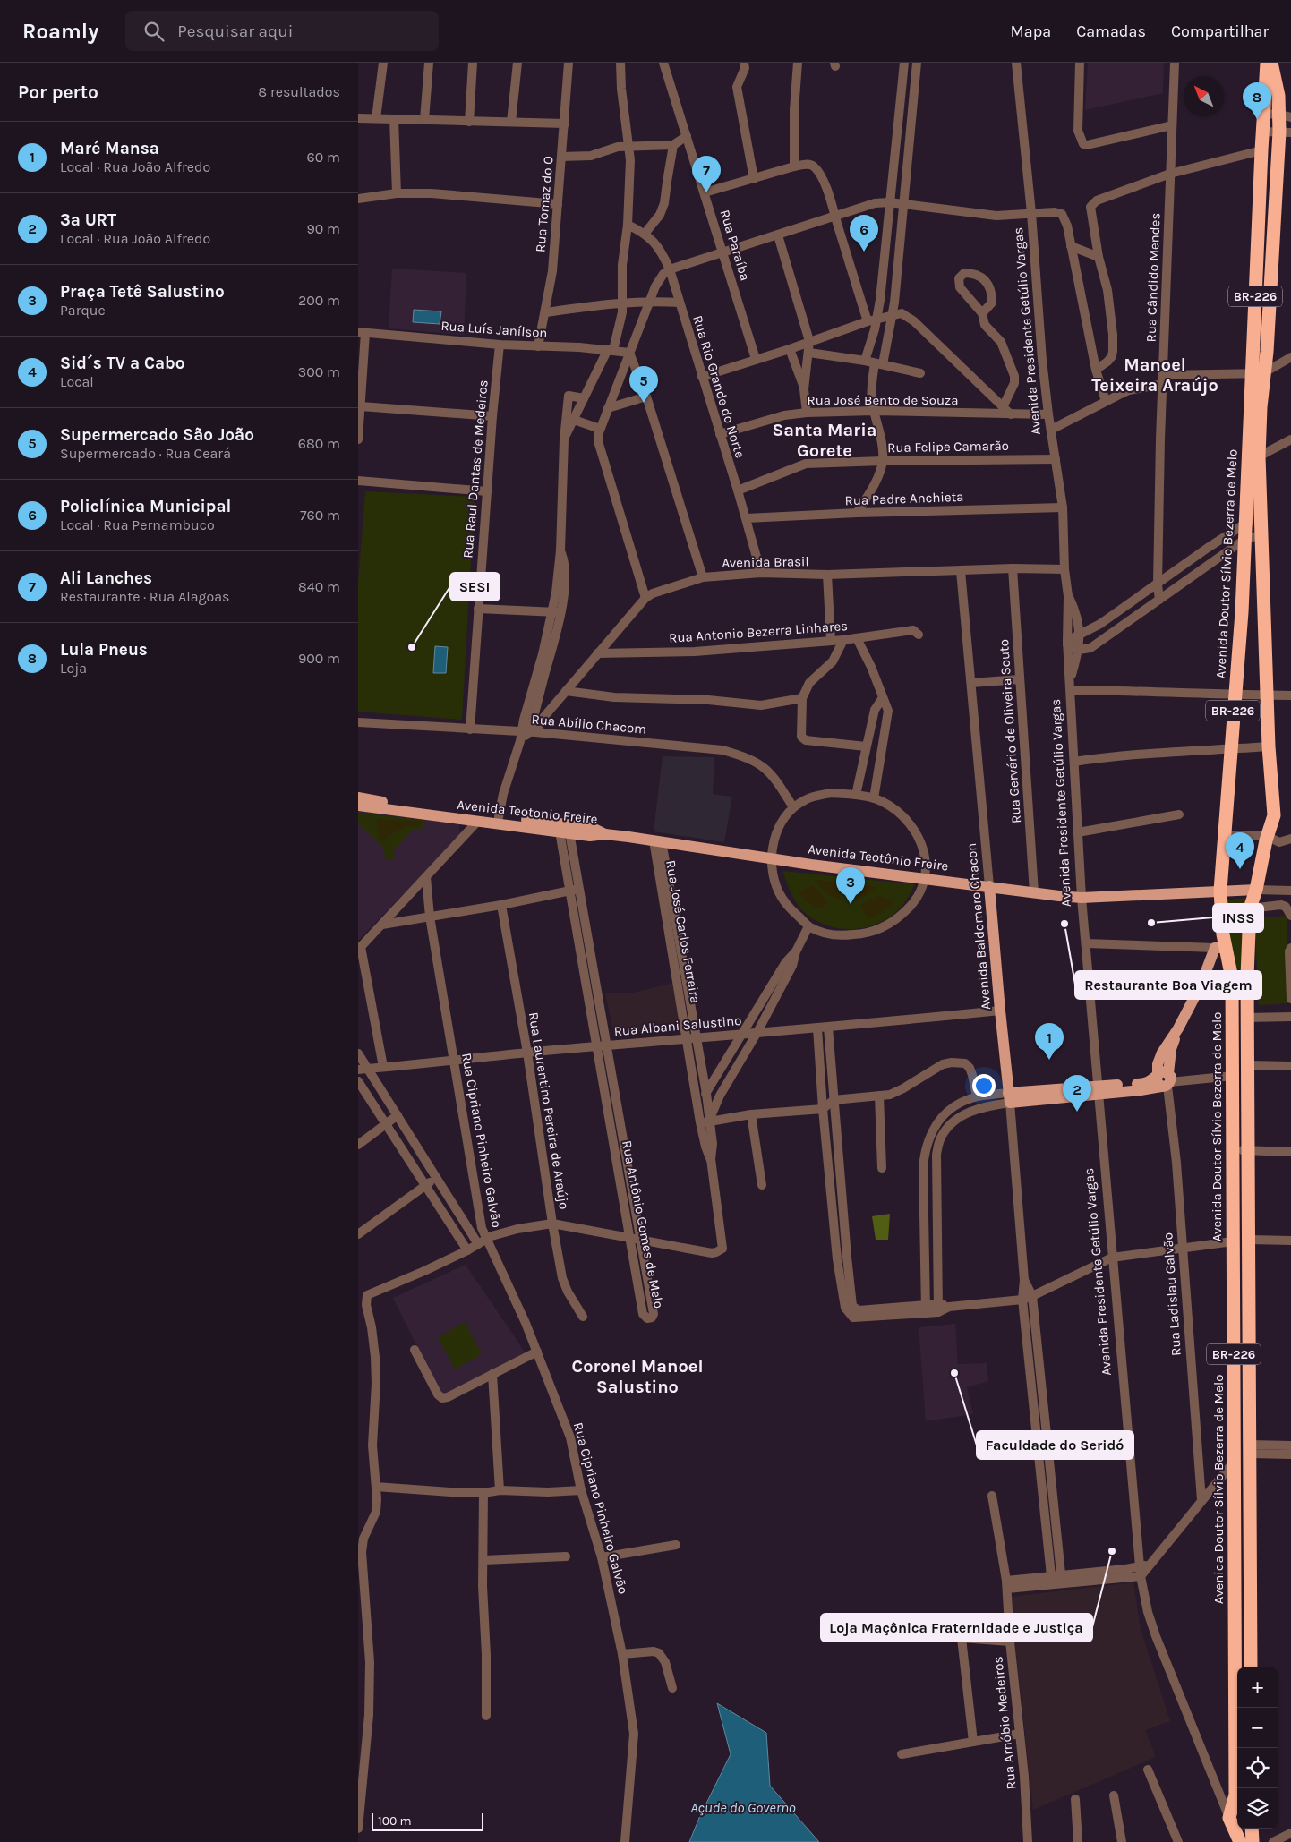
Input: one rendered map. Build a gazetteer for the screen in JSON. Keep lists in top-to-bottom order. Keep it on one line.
{"streets":{"highway":["BR-226","Avenida Presidente Getúlio Vargas","Avenida Doutor Sílvio Bezerra de Melo"],"main road":["Avenida Teotonio Freire","Avenida Teotônio Freire","Avenida Baldomero Chacon"],"street":["Rua Tomaz do O","Rua Paraíba","Rua Cândido Mendes","Rua Luís Janílson","Rua Rio Grande do Norte","Rua José Bento de Souza","Rua Felipe Camarão","Rua Raul Dantas de Medeiros","Rua Padre Anchieta","Avenida Brasil","Rua Antonio Bezerra Linhares","Rua Abílio Chacom","Rua Gervário de Oliveira Souto","Rua José Carlos Ferreira","Rua Albani Salustino","Rua Laurentino Pereira de Araújo","Rua Cipriano Pinheiro Galvão","Rua Antônio Gomes de Melo","Rua Ladislau Galvão","Rua Arnóbio Medeiros"]},"crossings":[["Rua Tomaz do O","Rua Luís Janílson"],["Rua Luís Janílson","Rua Raul Dantas de Medeiros"],["Avenida Presidente Getúlio Vargas","Rua José Bento de Souza"],["Avenida Presidente Getúlio Vargas","Rua Felipe Camarão"],["Avenida Presidente Getúlio Vargas","Rua Padre Anchieta"],["Avenida Presidente Getúlio Vargas","Avenida Brasil"],["Avenida Presidente Getúlio Vargas","Avenida Doutor Sílvio Bezerra de Melo"],["Avenida Presidente Getúlio Vargas","Avenida Teotônio Freire"],["Rua Rio Grande do Norte","Rua José Bento de Souza"],["Rua Rio Grande do Norte","Rua Felipe Camarão"],["Rua Rio Grande do Norte","Rua Padre Anchieta"],["Rua Rio Grande do Norte","Avenida Brasil"],["Rua Raul Dantas de Medeiros","Rua Abílio Chacom"],["Avenida Brasil","Rua Antonio Bezerra Linhares"],["Avenida Brasil","Rua Abílio Chacom"],["Avenida Brasil","Rua Gervário de Oliveira Souto"],["Avenida Brasil","Avenida Teotonio Freire"],["Avenida Brasil","Avenida Baldomero Chacon"],["Avenida Doutor Sílvio Bezerra de Melo","Avenida Teotônio Freire"],["Rua Gervário de Oliveira Souto","Avenida Teotônio Freire"],["Avenida Teotonio Freire","Avenida Teotônio Freire"],["Avenida Teotonio Freire","Rua Antônio Gomes de Melo"],["Avenida Teotônio Freire","Avenida Baldomero Chacon"],["Avenida Teotônio Freire","Rua José Carlos Ferreira"],["Avenida Baldomero Chacon","Rua Albani Salustino"],["Rua José Carlos Ferreira","Rua Albani Salustino"],["Rua José Carlos Ferreira","Rua Antônio Gomes de Melo"],["Rua Albani Salustino","Rua Laurentino Pereira de Araújo"],["Rua Albani Salustino","Rua Cipriano Pinheiro Galvão"],["Rua Albani Salustino","Rua Antônio Gomes de Melo"]],"districts":["Manoel Teixeira Araújo","Santa Maria Gorete","Coronel Manoel Salustino"],"water":["Açude do Governo"],"places":["SESI","INSS","Restaurante Boa Viagem","Faculdade do Seridó","Loja Maçônica Fraternidade e Justiça"],"scale_bar":"100 m","north":"top left","page":{"header":"Roamly","search":"Pesquisar aqui","nav":["Mapa","Camadas","Compartilhar"],"heading":["Por perto","8 resultados"],"pins":["8","7","6","5","4","3","1","2"],"list":[{"mark":"1","name":"Maré Mansa","note":"Local · Rua João Alfredo","value":"60 m"},{"mark":"2","name":"3ª URT","note":"Local · Rua João Alfredo","value":"90 m"},{"mark":"3","name":"Praça Tetê Salustino","note":"Parque","value":"200 m"},{"mark":"4","name":"Sid´s TV a Cabo","note":"Local","value":"300 m"},{"mark":"5","name":"Supermercado São João","note":"Supermercado · Rua Ceará","value":"680 m"},{"mark":"6","name":"Policlínica Municipal","note":"Local · Rua Pernambuco","value":"760 m"},{"mark":"7","name":"Ali Lanches","note":"Restaurante · Rua Alagoas","value":"840 m"},{"mark":"8","name":"Lula Pneus","note":"Loja","value":"900 m"}],"map_buttons":["+","−"],"scale":"100 m"}}
